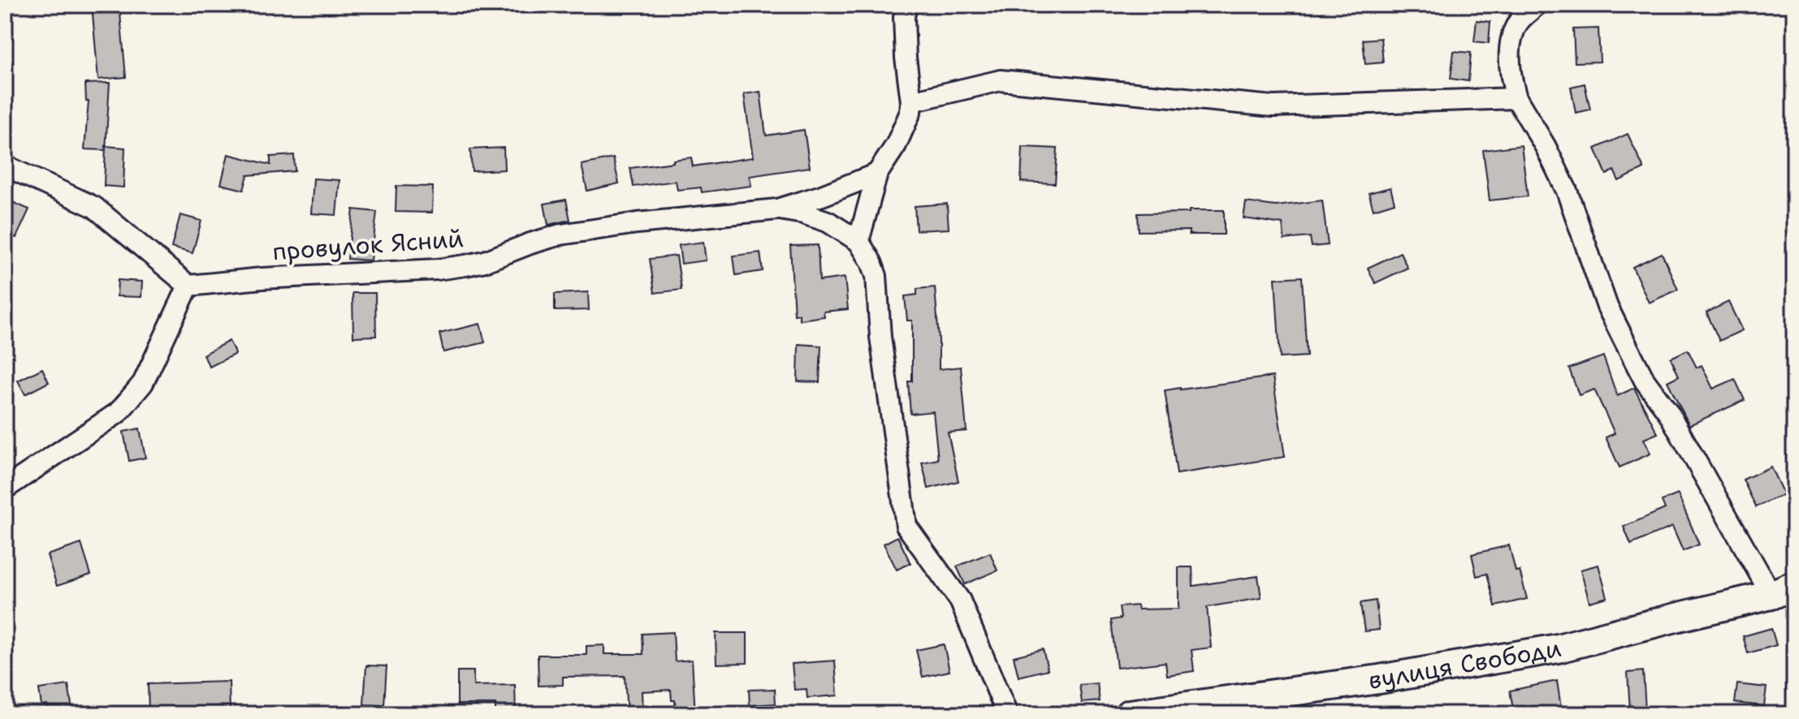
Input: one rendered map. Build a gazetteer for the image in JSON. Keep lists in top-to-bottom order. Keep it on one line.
{"streets":{"street":["провулок Ясний","вулиця Свободи"]}}
